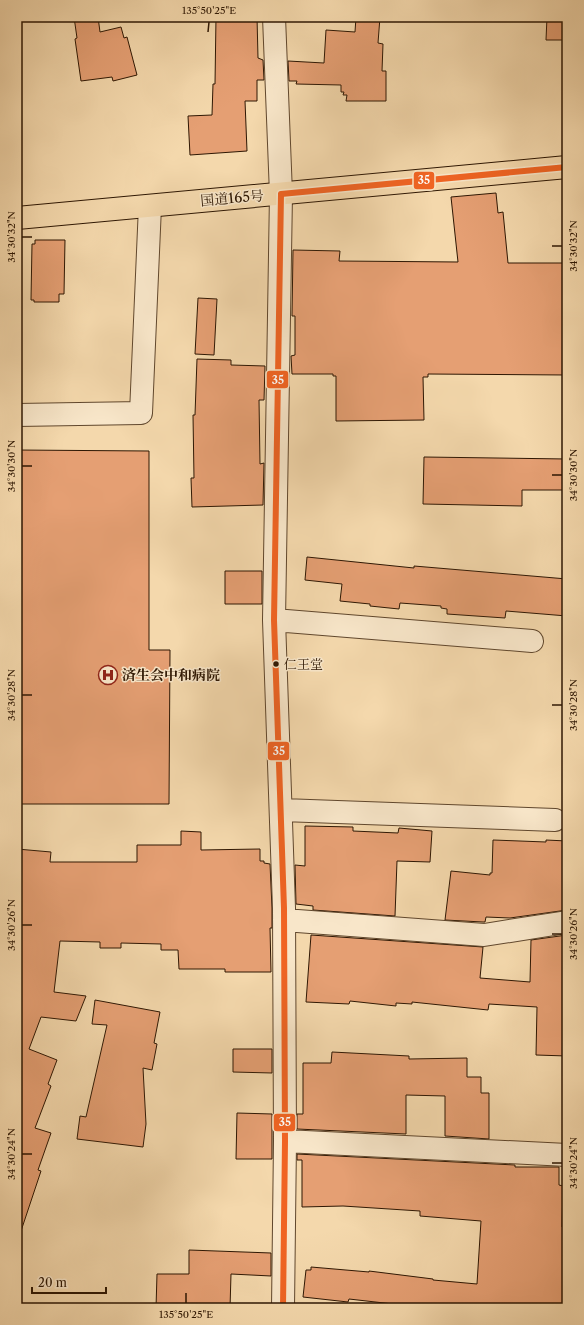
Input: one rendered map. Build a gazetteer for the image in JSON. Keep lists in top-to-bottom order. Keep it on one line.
{"streets":{"highway":["国道165号"]},"places":{"other":["仁王堂"],"hospital":["済生会中和病院"]},"lines":["transit line 35"],"scale_bar":"20 m","coordinates":["135°50'25\"E","34°30'32\"N","34°30'30\"N","34°30'28\"N","34°30'26\"N","34°30'24\"N"]}
